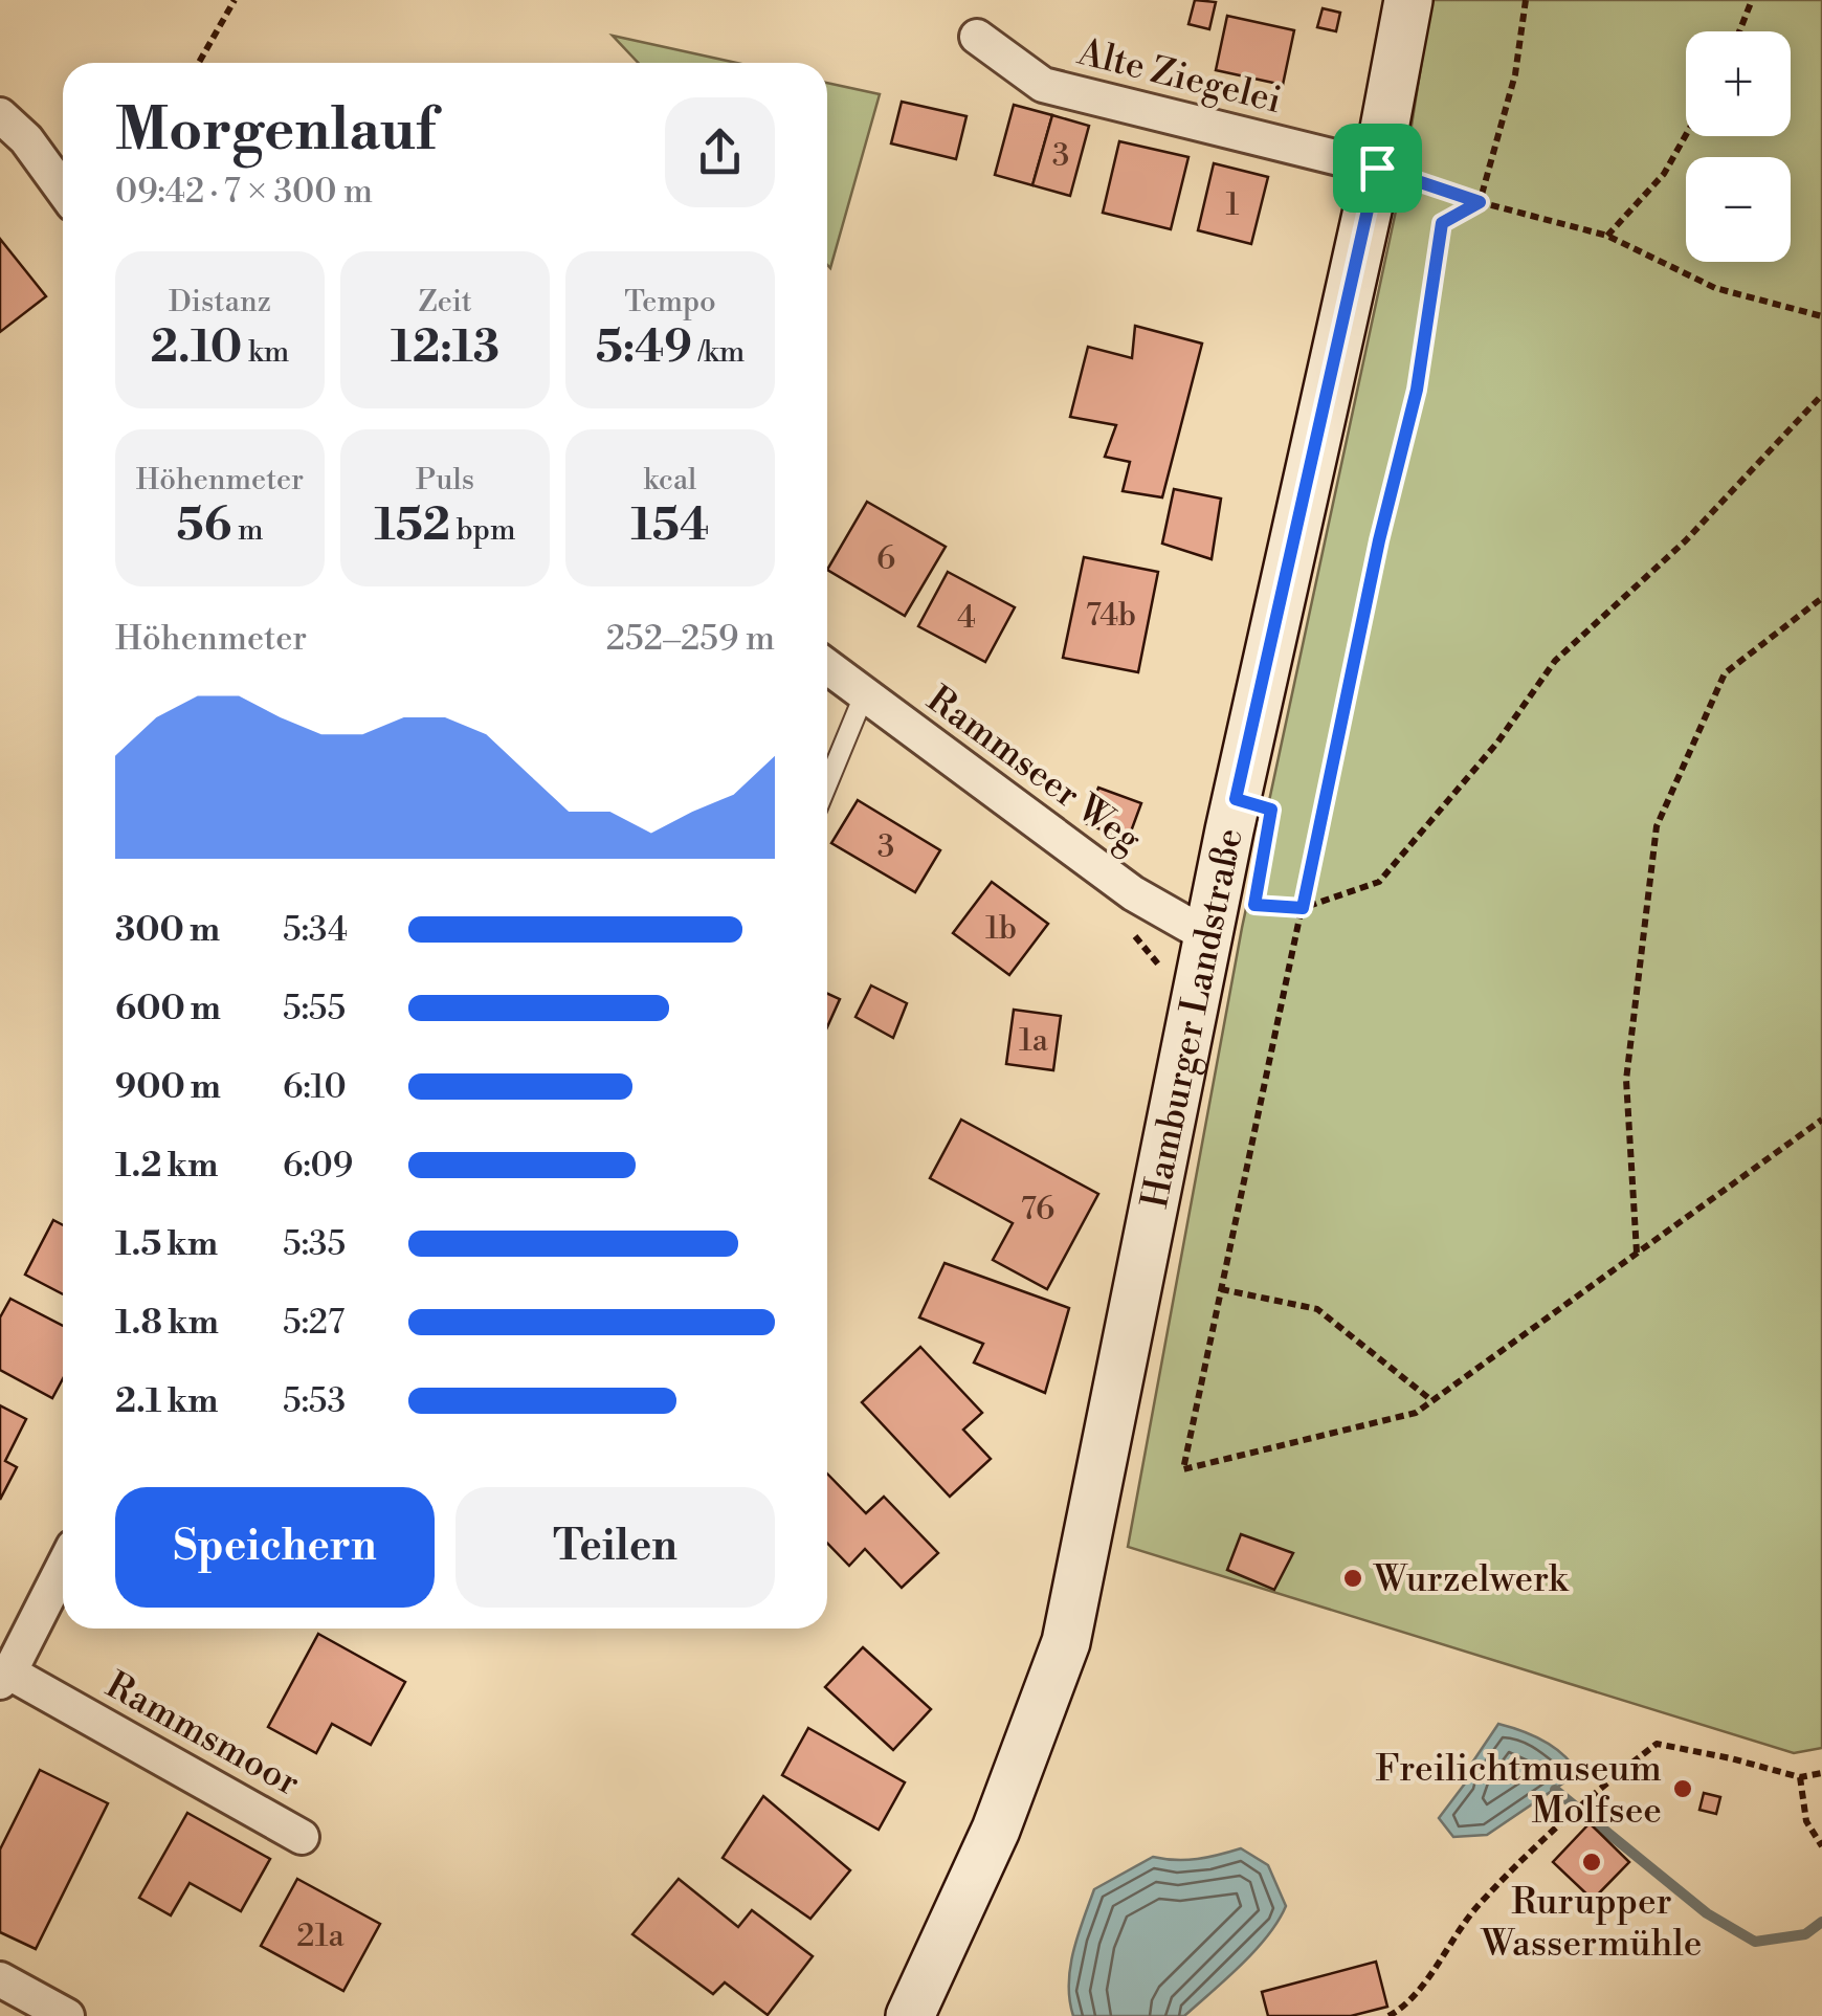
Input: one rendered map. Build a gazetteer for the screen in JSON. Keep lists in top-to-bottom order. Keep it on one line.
{"streets":{"main road":["Hamburger Landstraße"],"street":["Alte Ziegelei","Rammseer Weg","Rammsmoor"]},"crossings":[["Alte Ziegelei","Hamburger Landstraße"],["Rammseer Weg","Hamburger Landstraße"]],"places":["Wurzelwerk","Freilichtmuseum Molfsee","Rurupper Wassermühle"],"house_numbers":["3","1","6","74b","4","3","1b","1a","76","21a"],"page":{"map_buttons":["+","−"],"heading":["Morgenlauf","09:42 · 7 × 300 m"],"stats":[["Distanz","2.10 km"],["Zeit","12:13"],["Tempo","5:49 /km"],["Höhenmeter","56 m"],["Puls","152 bpm"],["kcal","154"]],"chart":["Höhenmeter","252–259 m"],"list":[{"name":"300 m","note":"5:34"},{"name":"600 m","note":"5:55"},{"name":"900 m","note":"6:10"},{"name":"1.2 km","note":"6:09"},{"name":"1.5 km","note":"5:35"},{"name":"1.8 km","note":"5:27"},{"name":"2.1 km","note":"5:53"}],"buttons":["Speichern","Teilen"]}}
